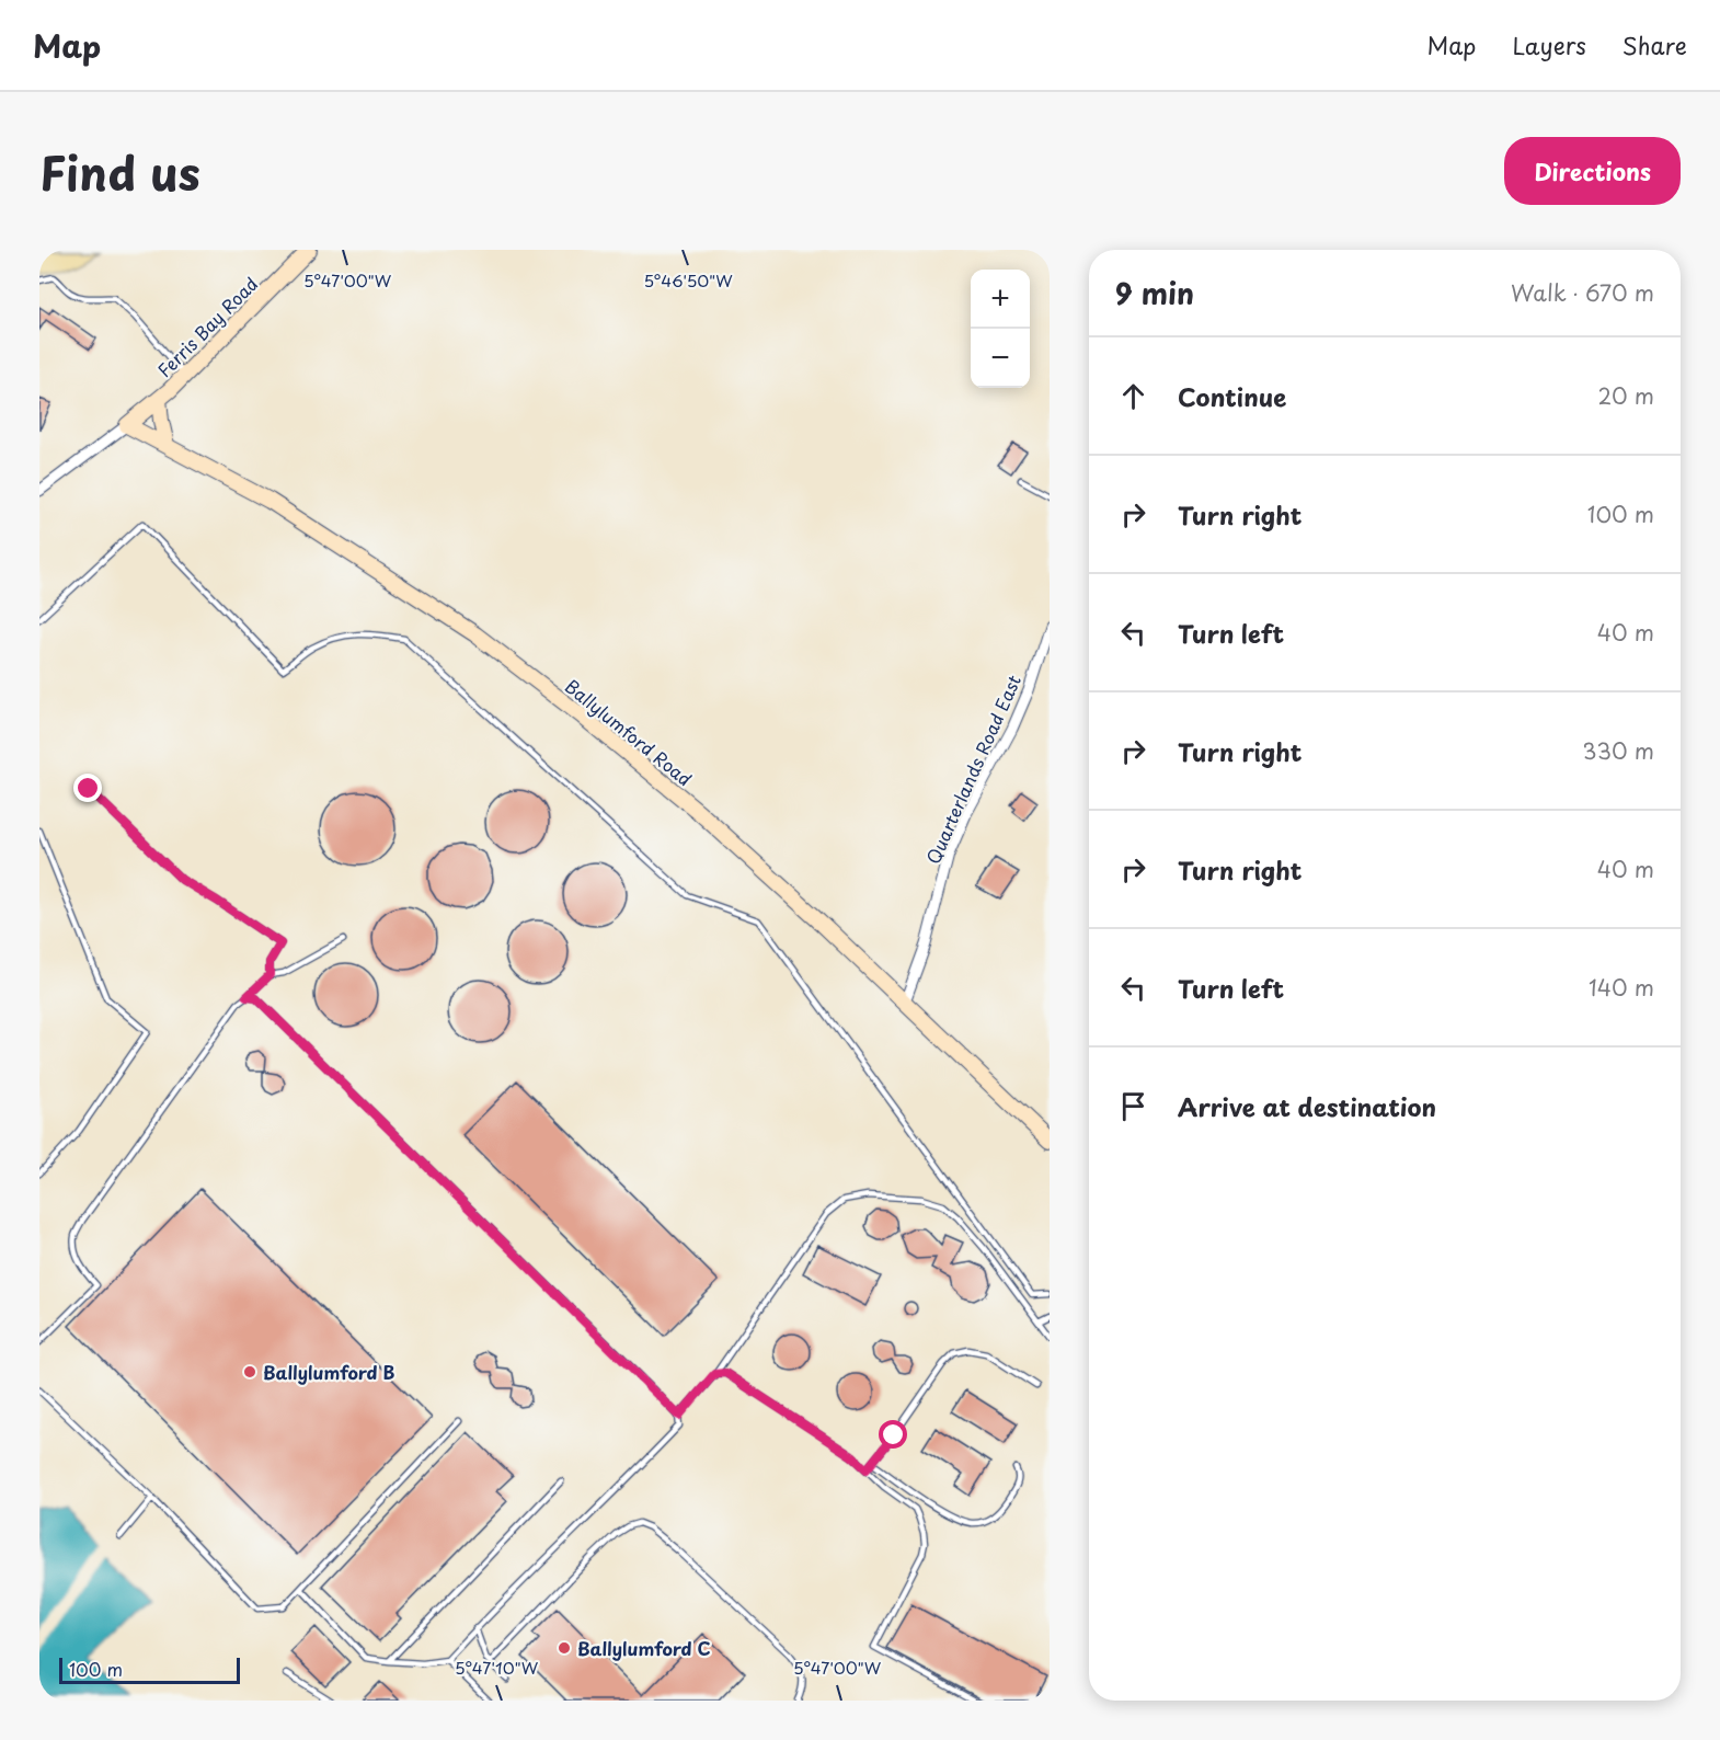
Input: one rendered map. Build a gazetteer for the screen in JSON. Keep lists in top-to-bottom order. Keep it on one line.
{"streets":{"main road":["Ferris Bay Road","Ballylumford Road"],"street":["Quarterlands Road East"]},"crossings":[["Ferris Bay Road","Ballylumford Road"],["Ballylumford Road","Quarterlands Road East"]],"places":["Ballylumford B","Ballylumford C"],"scale_bar":"100 m","page":{"header":"Map","nav":["Map","Layers","Share"],"title":"Find us","buttons":"Directions","heading":["9 min","Walk · 670 m"],"map_buttons":["+","−"],"list":[["Continue","20 m"],["Turn right","100 m"],["Turn left","40 m"],["Turn right","330 m"],["Turn right","40 m"],["Turn left","140 m"],"Arrive at destination"],"scale":"100 m"},"coordinates":["5°46'50\"W","5°47'00\"W","5°47'10\"W"]}
